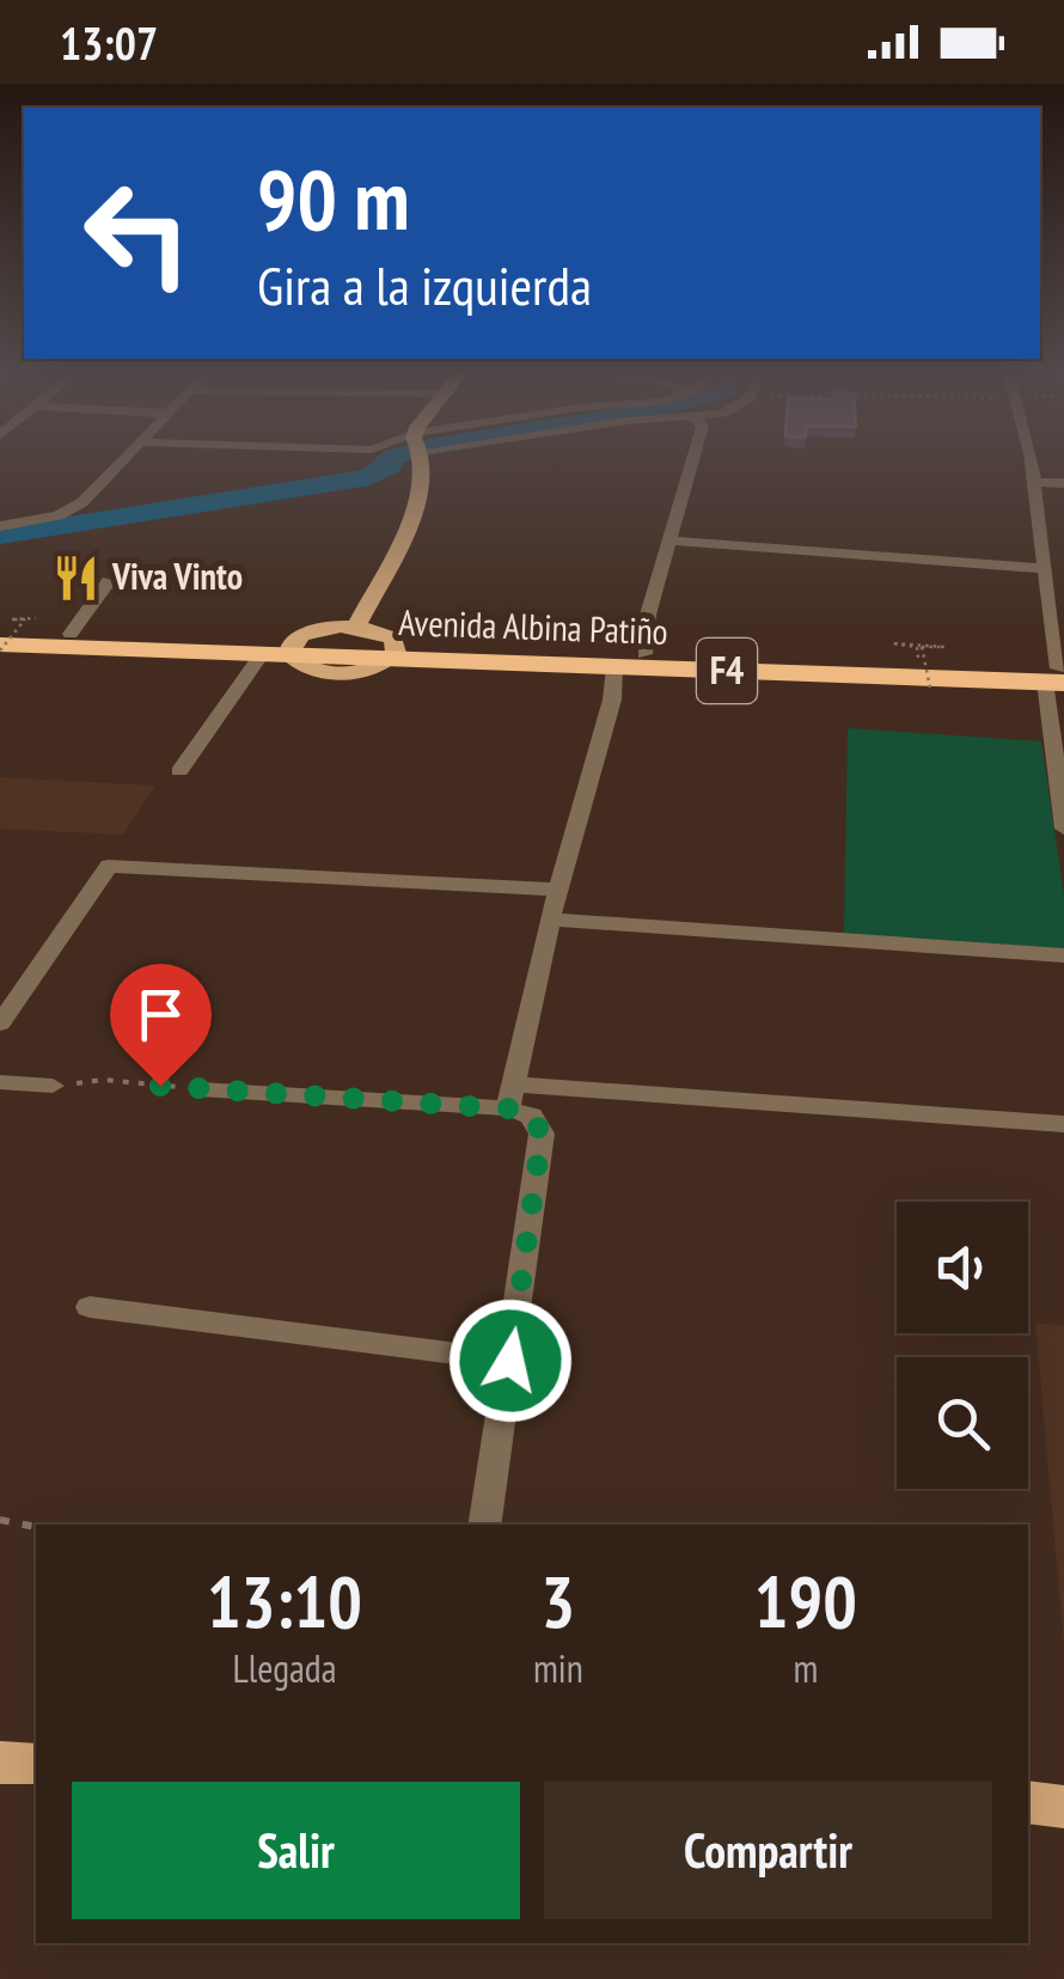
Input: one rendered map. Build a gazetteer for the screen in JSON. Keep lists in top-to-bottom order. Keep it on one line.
{"streets":{"highway":["Avenida Albina Patiño","F4"]},"places":{"restaurant":["Viva Vinto"]},"page":{"status":"13:07","turn":["90 m","Gira a la izquierda"],"eta":["13:10","Llegada","3","min","190","m"],"buttons":["Salir","Compartir"]}}
